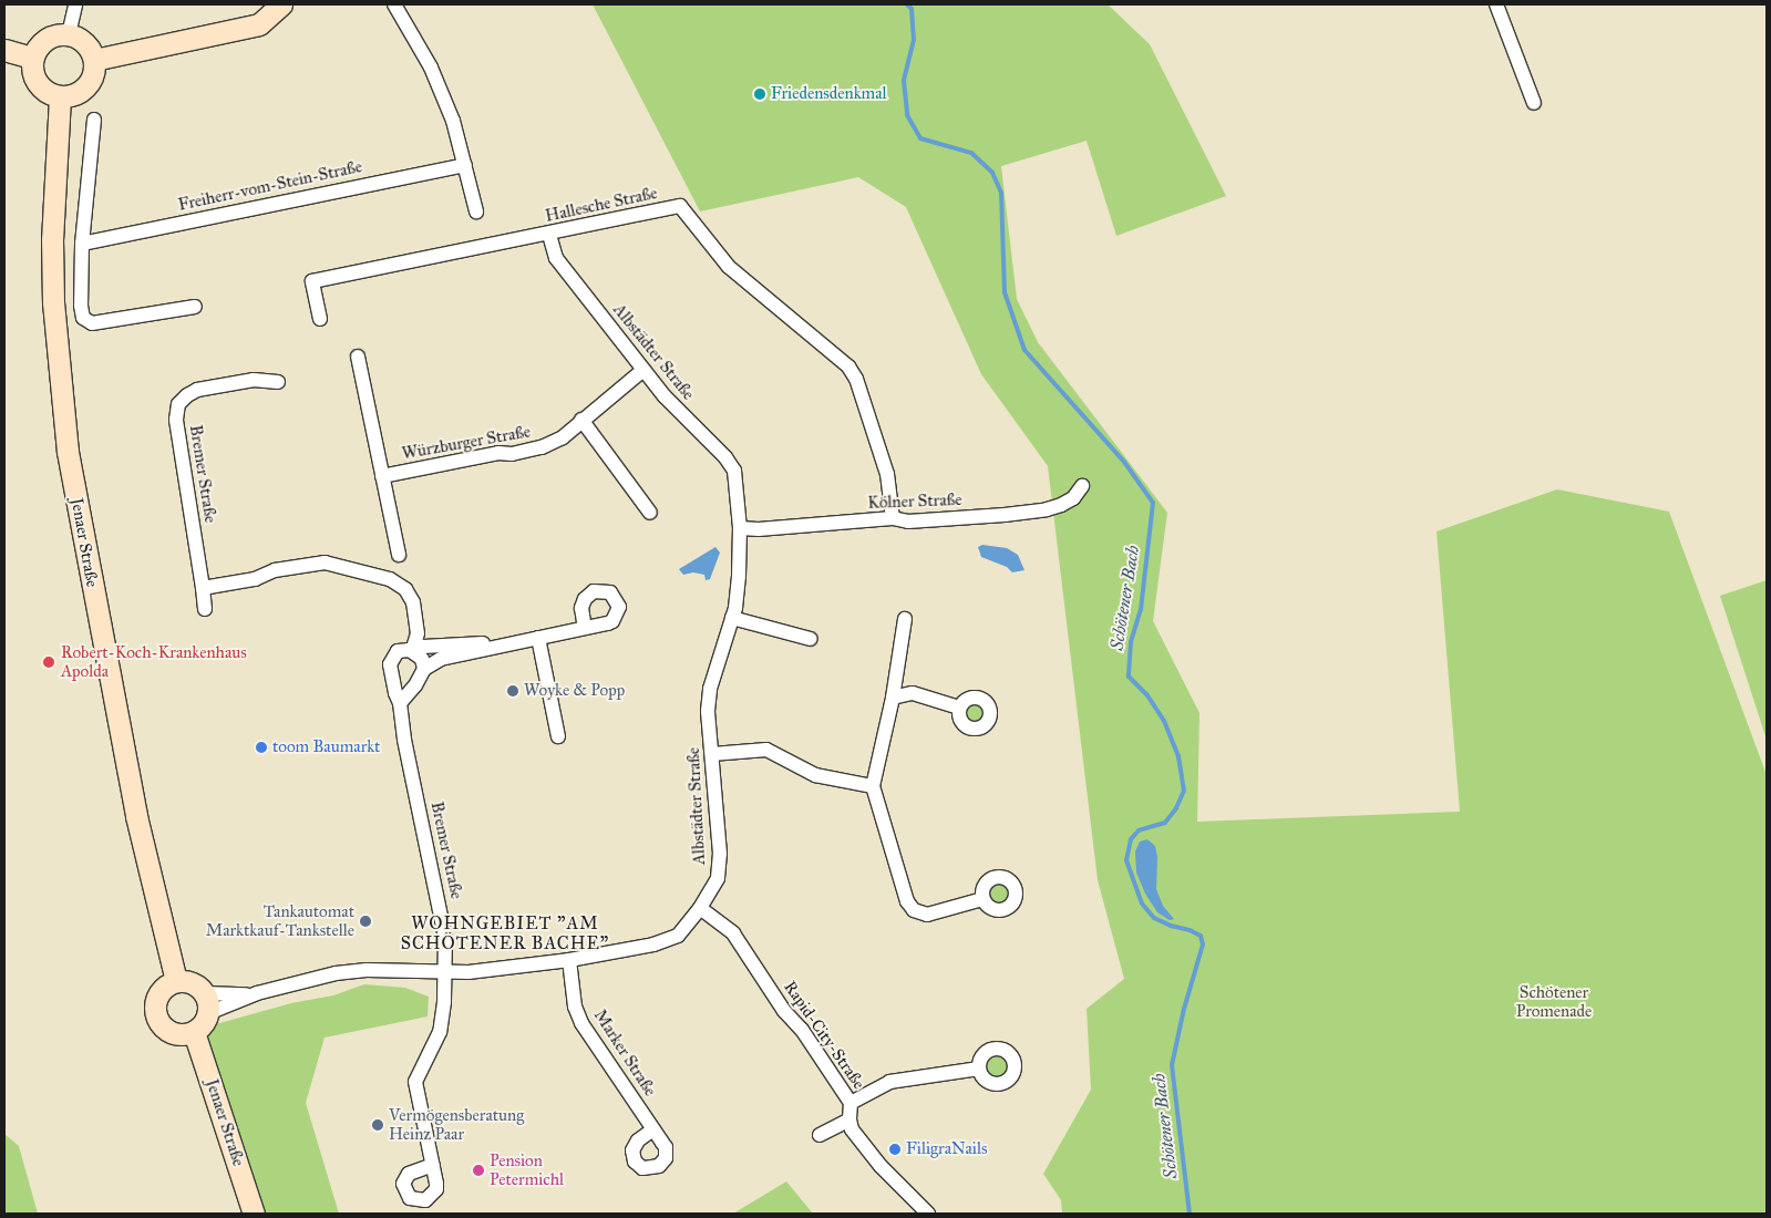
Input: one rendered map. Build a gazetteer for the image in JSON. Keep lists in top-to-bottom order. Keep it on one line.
{"streets":{"main road":["Jenaer Straße"],"street":["Freiherr-vom-Stein-Straße","Hallesche Straße","Albstädter Straße","Würzburger Straße","Bremer Straße","Kölner Straße","Rapid-City-Straße","Marker Straße"]},"crossings":[["Hallesche Straße","Albstädter Straße"],["Hallesche Straße","Kölner Straße"],["Albstädter Straße","Würzburger Straße"],["Albstädter Straße","Bremer Straße"],["Albstädter Straße","Kölner Straße"],["Albstädter Straße","Jenaer Straße"],["Albstädter Straße","Rapid-City-Straße"],["Albstädter Straße","Marker Straße"]],"districts":["WOHNGEBIET \"AM SCHÖTENER BACHE\""],"water":["Schötener Bach"],"parks":["Schötener Promenade"],"places":["Friedensdenkmal","Robert-Koch-Krankenhaus Apolda","Woyke & Popp","toom Baumarkt","Tankautomat Marktkauf-Tankstelle","Vermögensberatung Heinz Paar","FiligraNails","Pension Petermichl"]}
